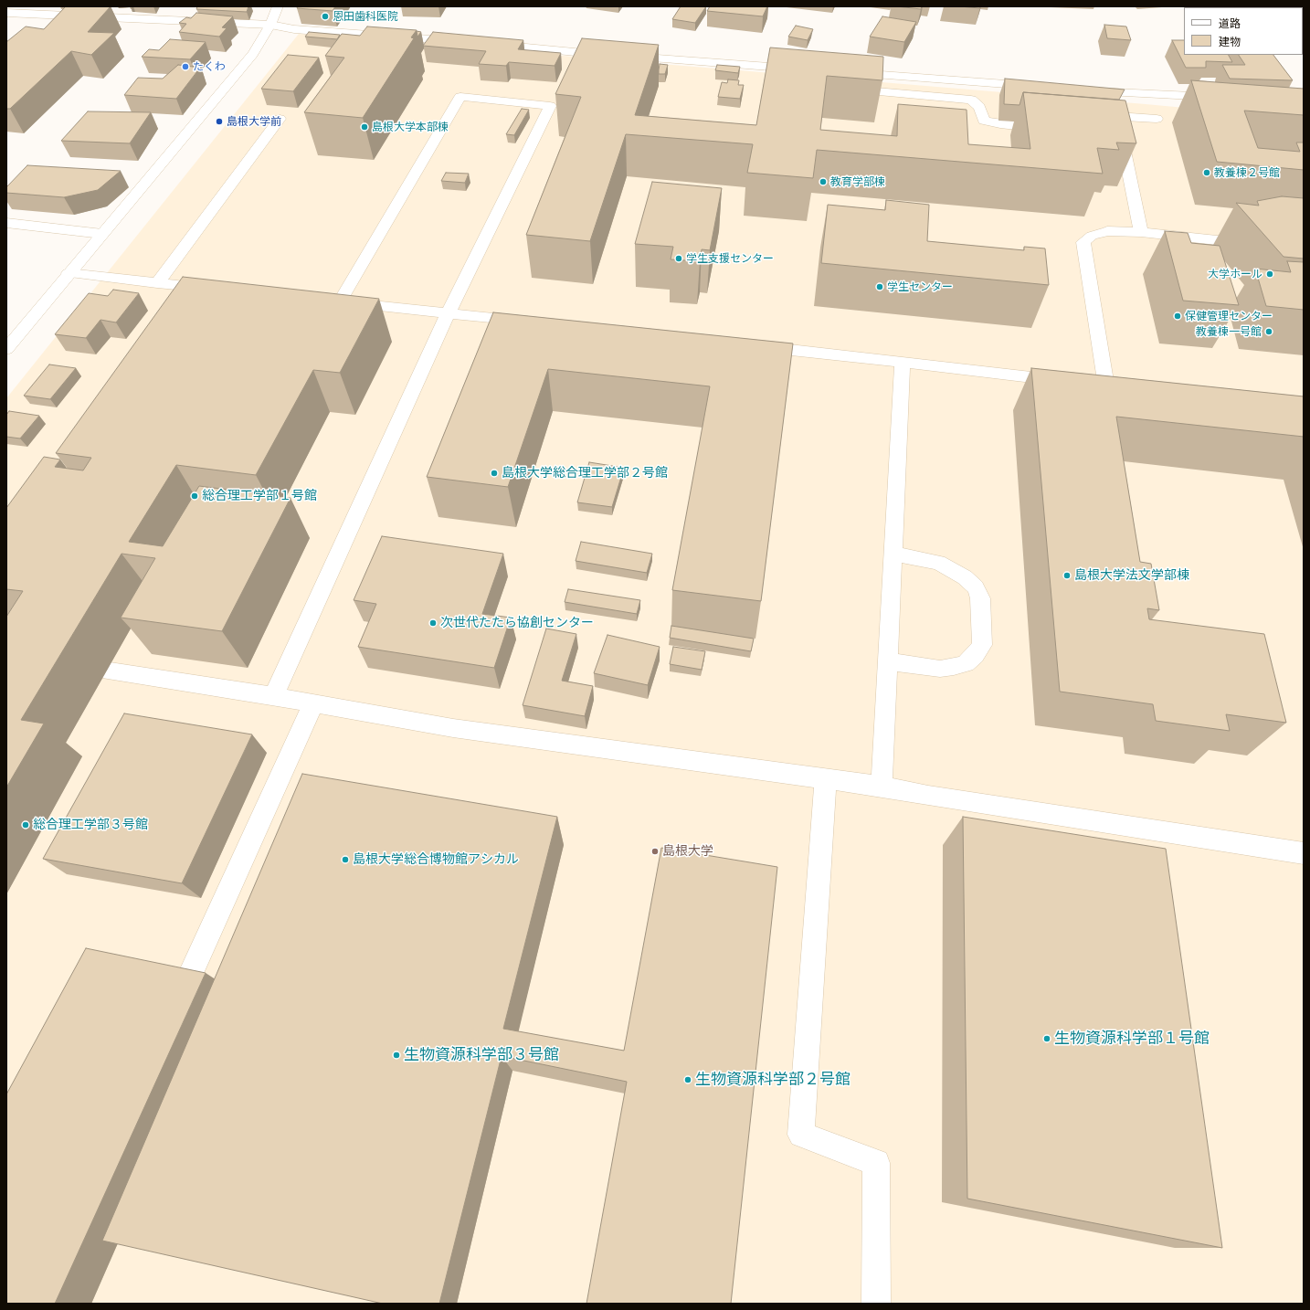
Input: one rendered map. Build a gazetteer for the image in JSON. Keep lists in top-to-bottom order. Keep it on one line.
{"places":["恩田歯科医院","たくわ","島根大学前","島根大学本部棟","教養棟２号館","教育学部棟","学生支援センター","大学ホール","学生センター","保健管理センター","教養棟一号館","島根大学総合理工学部２号館","総合理工学部１号館","島根大学法文学部棟","次世代たたら協創センター","総合理工学部３号館","島根大学","島根大学総合博物館アシカル","生物資源科学部１号館","生物資源科学部３号館","生物資源科学部２号館"],"legend":["道路","建物"]}
